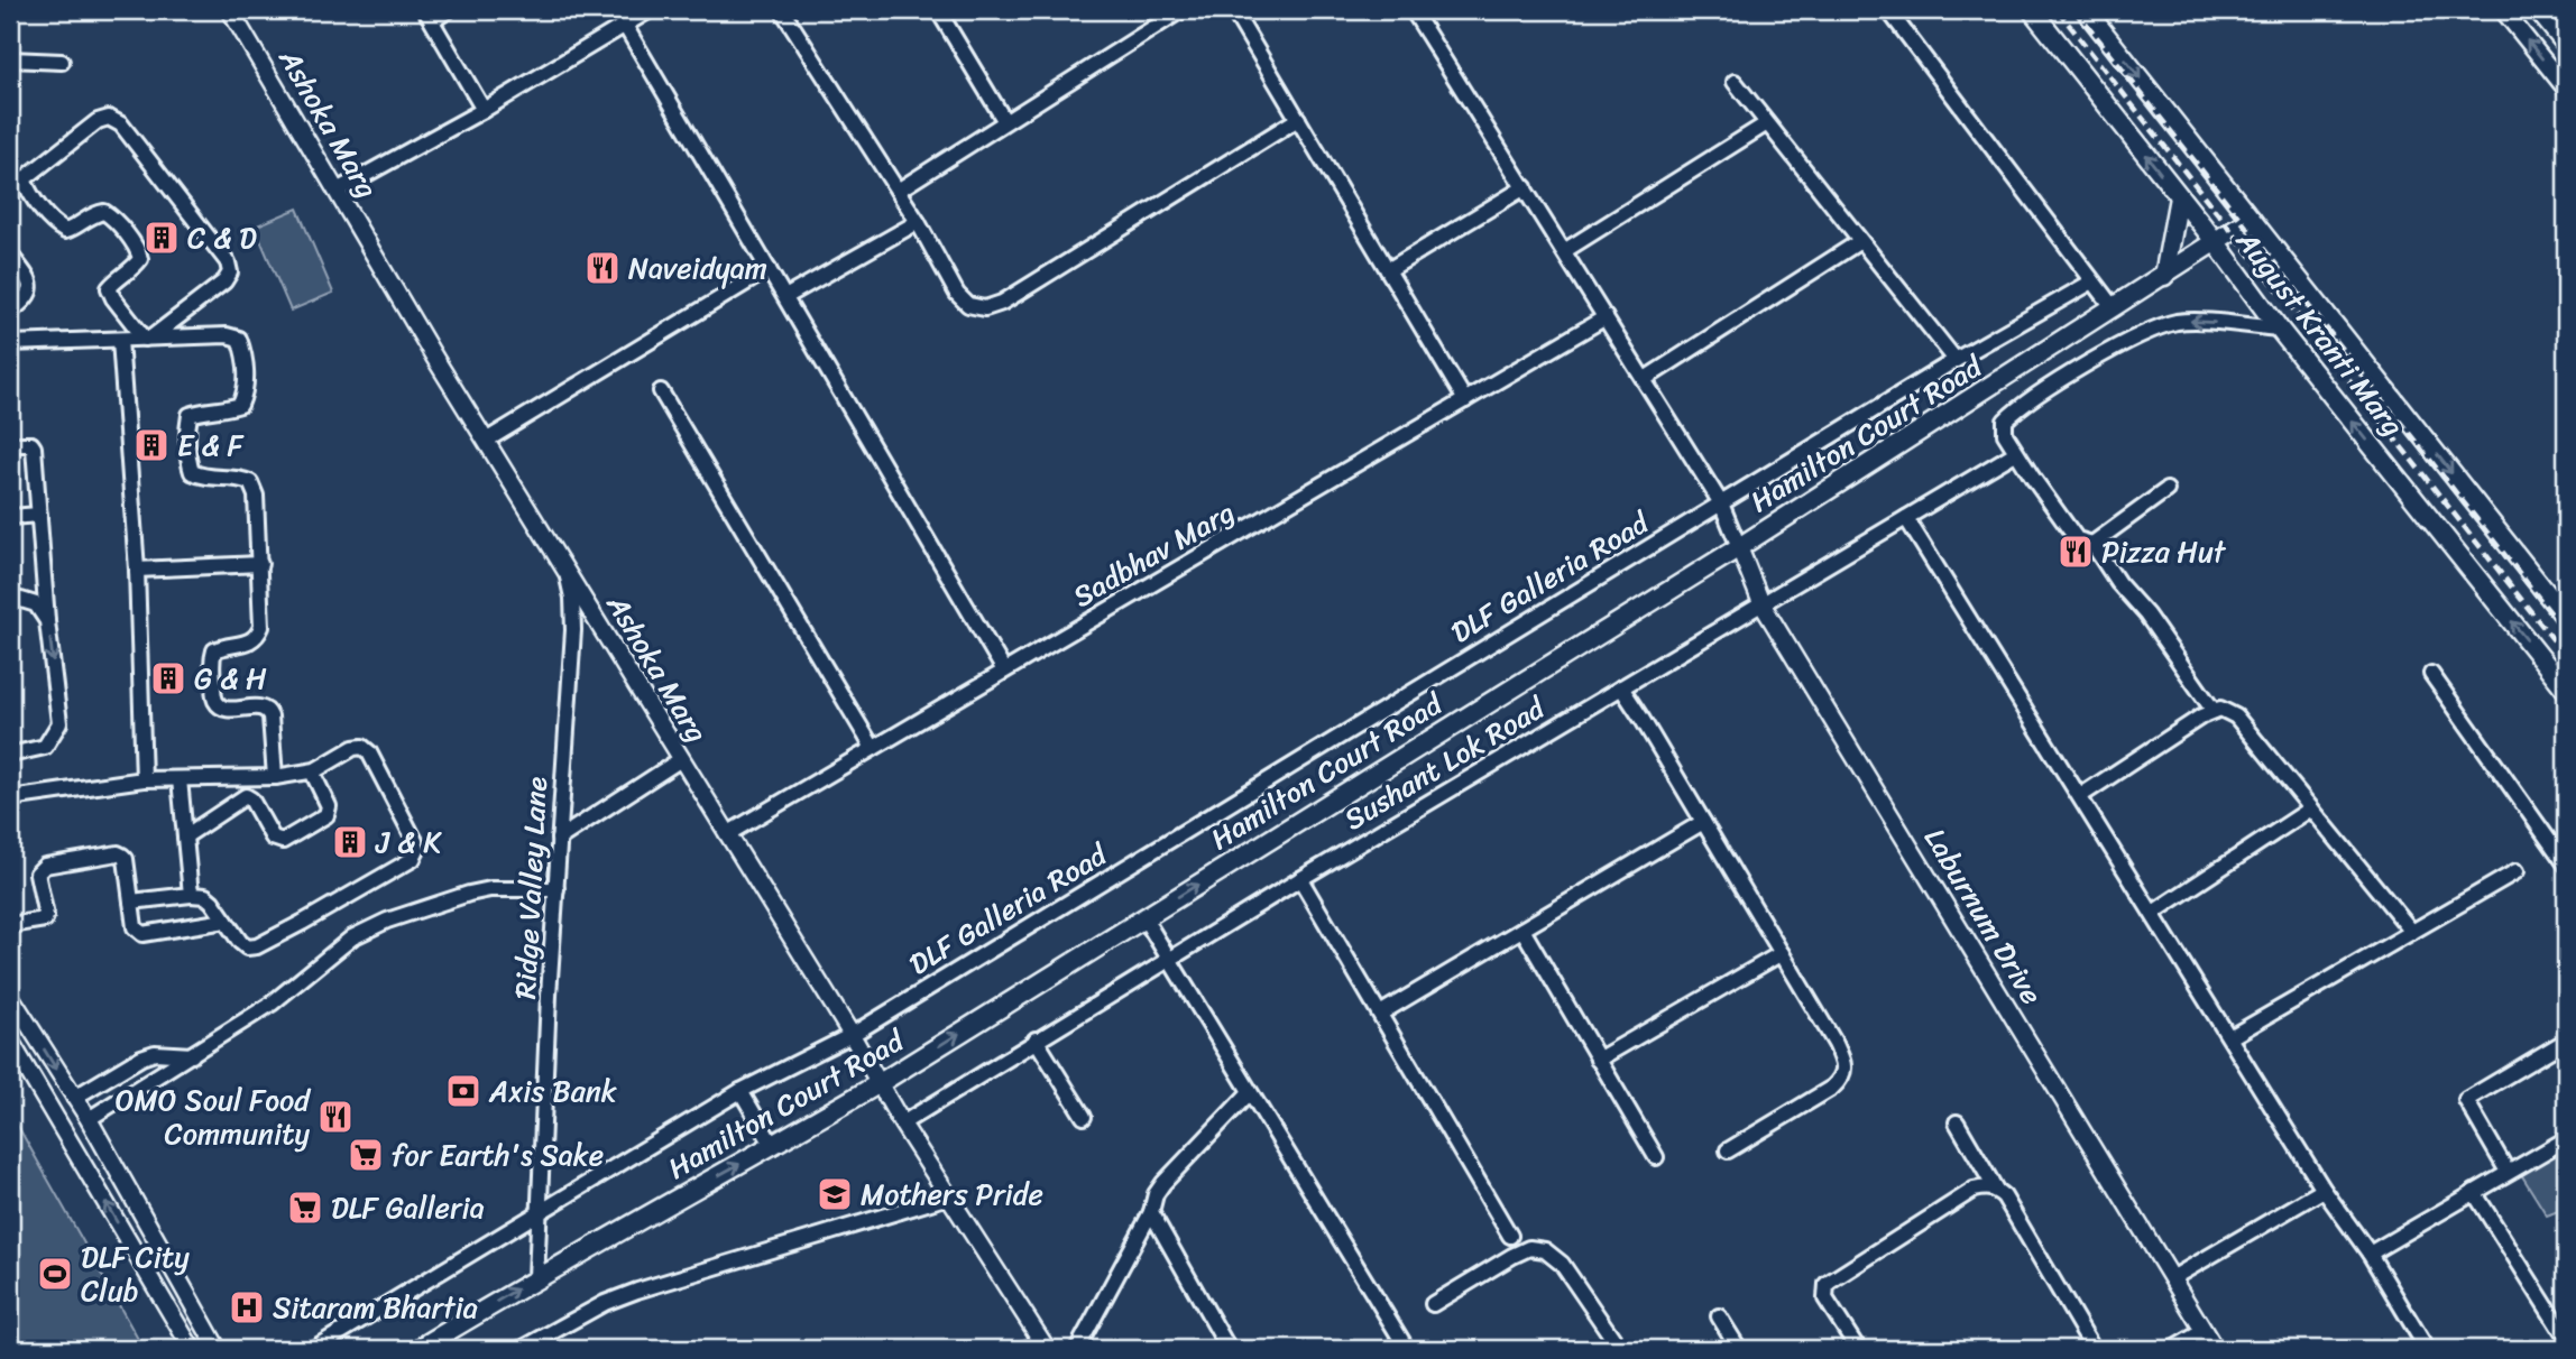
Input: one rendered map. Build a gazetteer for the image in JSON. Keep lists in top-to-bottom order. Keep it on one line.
{"streets":{"main road":["August Kranti Marg","Hamilton Court Road"],"street":["Ashoka Marg","Sadbhav Marg","DLF Galleria Road","Sushant Lok Road","Ridge Valley Lane","Laburnum Drive"]},"crossings":[["Ashoka Marg","Hamilton Court Road"],["Ashoka Marg","Sadbhav Marg"],["Ashoka Marg","DLF Galleria Road"],["Ashoka Marg","Sushant Lok Road"],["Ashoka Marg","Ridge Valley Lane"],["August Kranti Marg","Hamilton Court Road"],["Hamilton Court Road","Ridge Valley Lane"],["Hamilton Court Road","Laburnum Drive"],["Sadbhav Marg","Laburnum Drive"],["DLF Galleria Road","Ridge Valley Lane"],["DLF Galleria Road","Laburnum Drive"],["Sushant Lok Road","Laburnum Drive"]],"one_way":["Hamilton Court Road"],"places":{"building":["C & D","E & F","G & H","J & K"],"restaurant":["Naveidyam","Pizza Hut","OMO Soul Food Community"],"bank":["Axis Bank"],"supermarket":["for Earth's Sake","DLF Galleria"],"school or university":["Mothers Pride"],"sports":["DLF City Club"],"hospital":["Sitaram Bhartia"]}}
